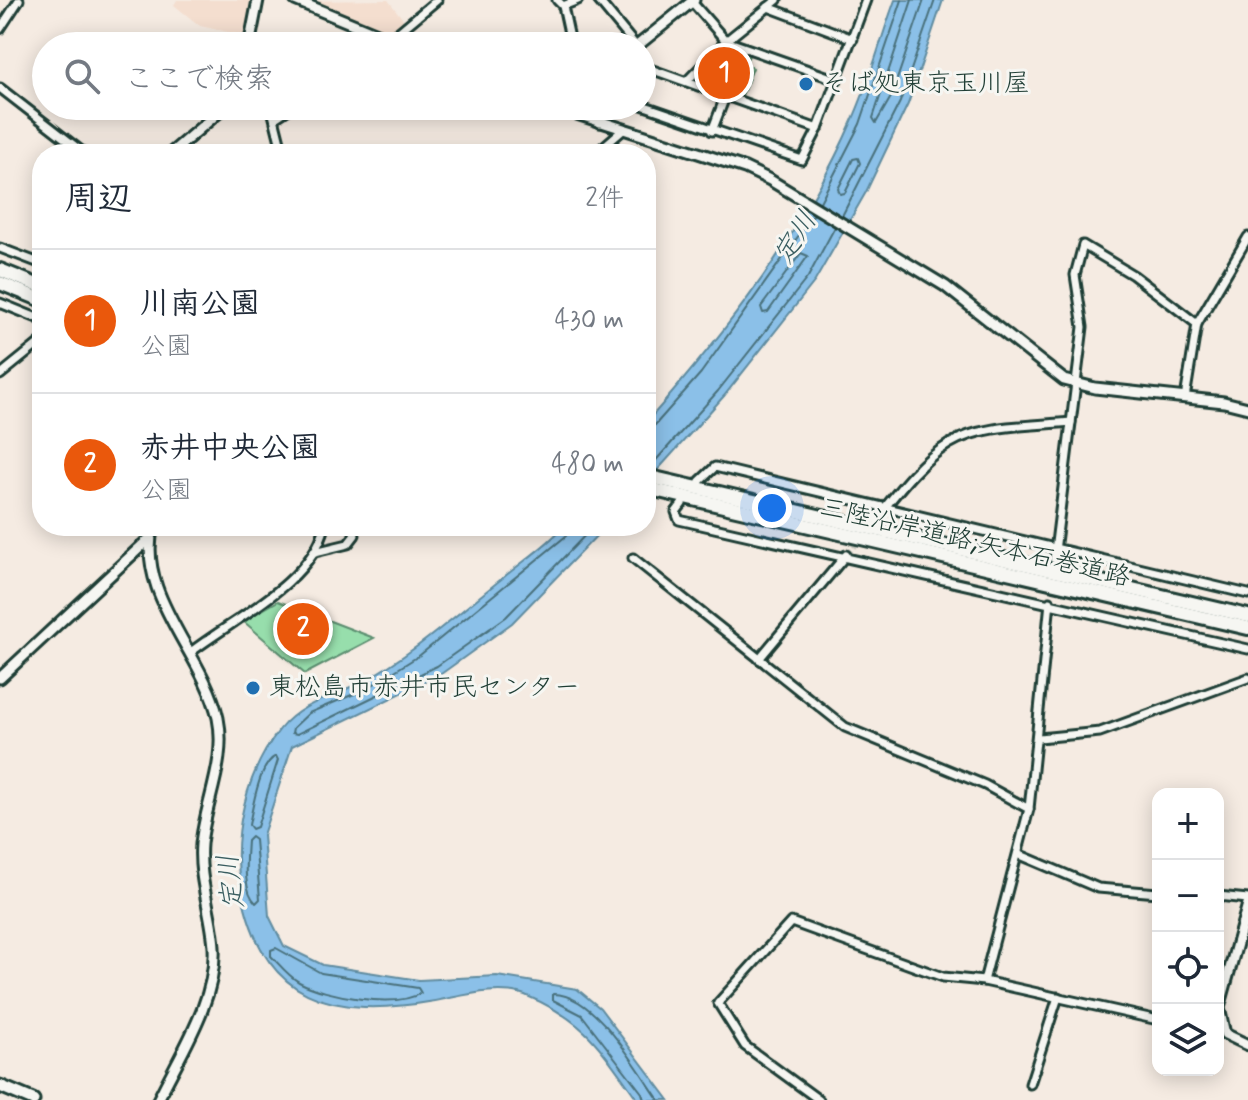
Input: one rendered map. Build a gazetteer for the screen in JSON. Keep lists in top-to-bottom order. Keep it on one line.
{"streets":{"highway":["三陸沿岸道路;矢本石巻道路"]},"water":["定川"],"places":["そば処東京玉川屋","東松島市赤井市民センター"],"page":{"search":"ここで検索","pins":["1","2"],"heading":["周辺","2件"],"list":[{"mark":"1","name":"川南公園","note":"公園","value":"430 m"},{"mark":"2","name":"赤井中央公園","note":"公園","value":"480 m"}],"map_buttons":["+","−"]}}
